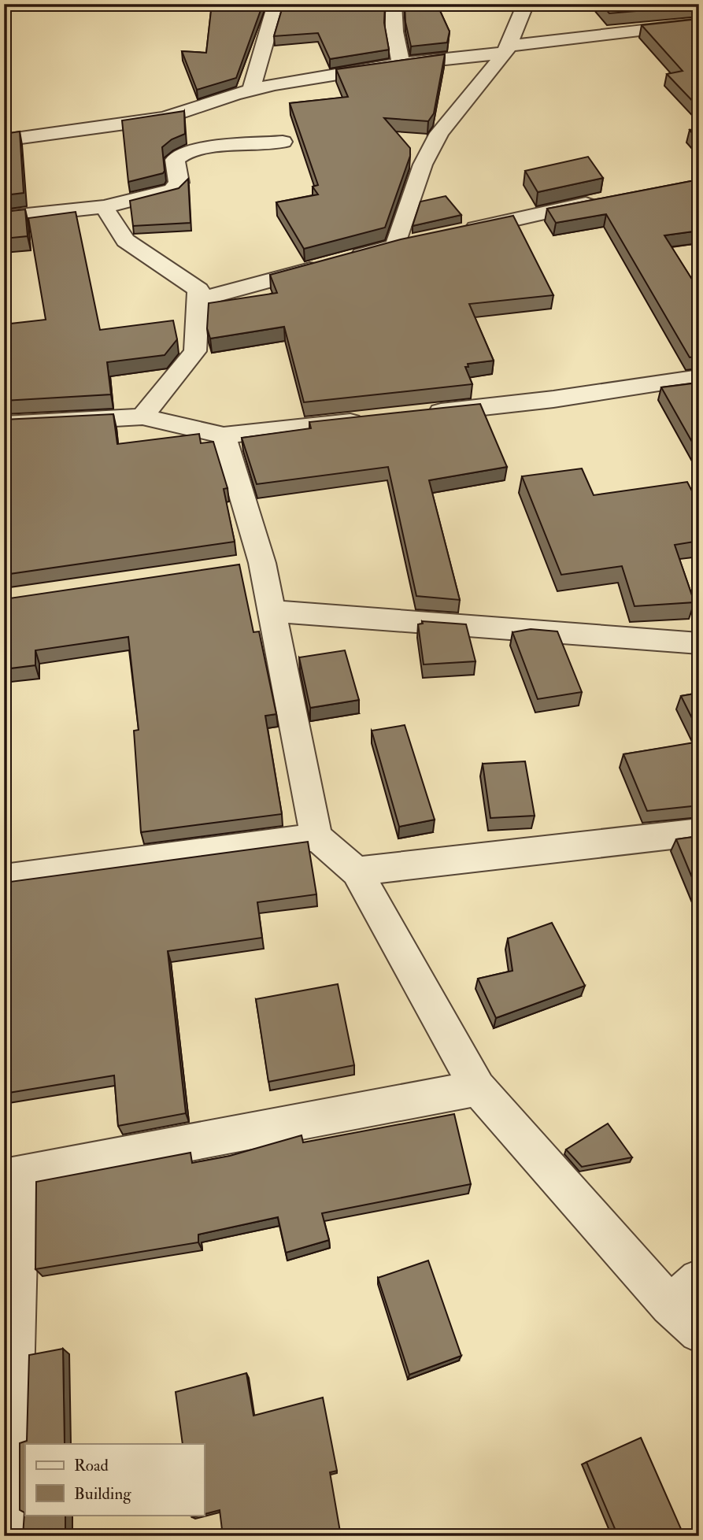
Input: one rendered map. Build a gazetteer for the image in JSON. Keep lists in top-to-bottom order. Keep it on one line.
{"legend":["Road","Building"]}
